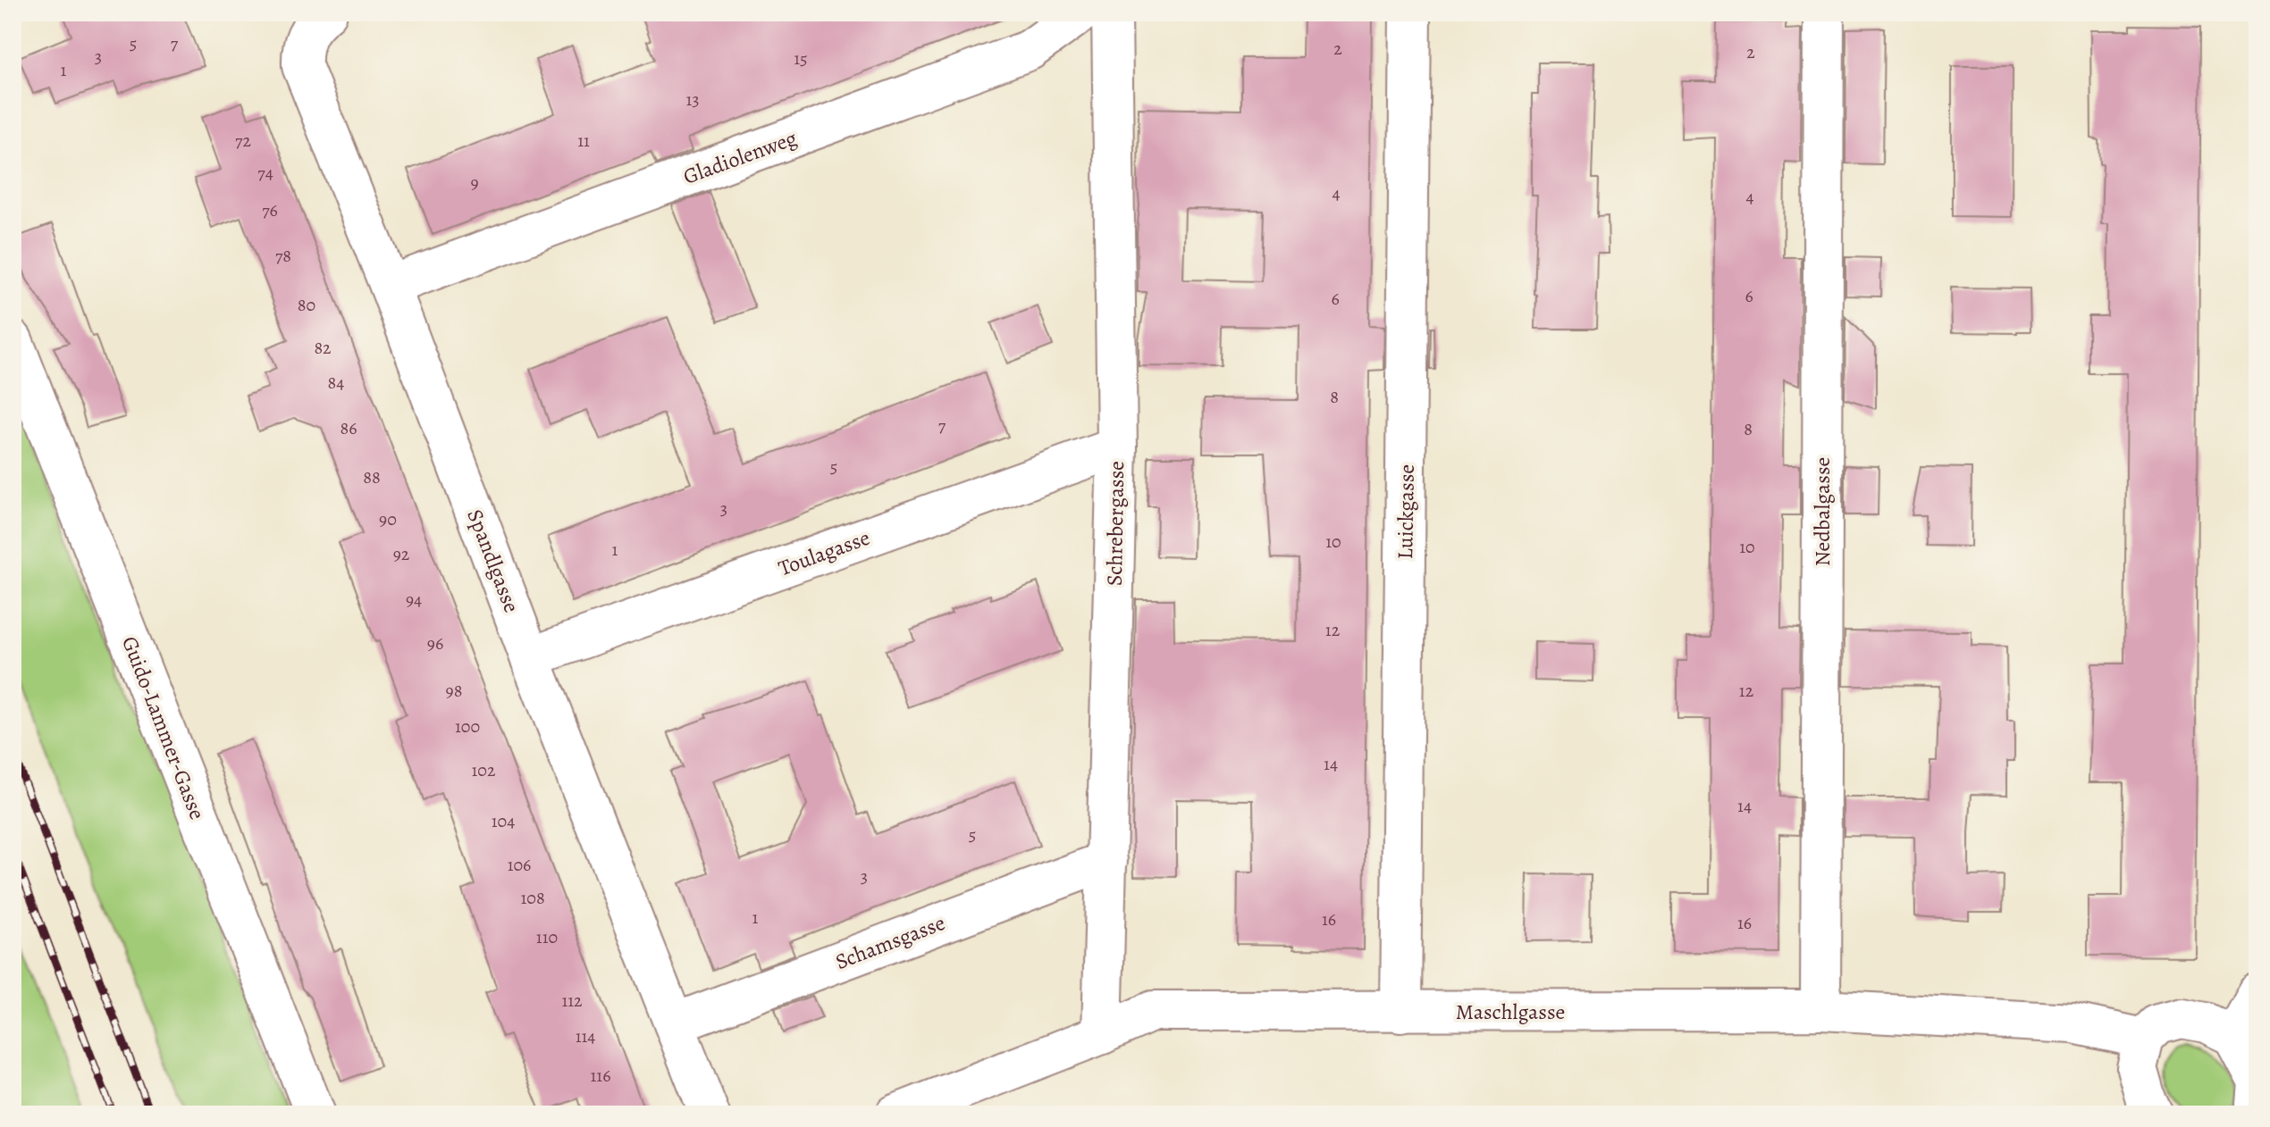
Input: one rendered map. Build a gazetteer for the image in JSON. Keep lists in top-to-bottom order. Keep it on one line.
{"streets":{"street":["Gladiolenweg","Luickgasse","Nedbalgasse","Schrebergasse","Toulagasse","Spandlgasse","Guido-Lammer-Gasse","Schamsgasse","Maschlgasse"]},"crossings":[["Gladiolenweg","Spandlgasse"],["Luickgasse","Maschlgasse"],["Nedbalgasse","Maschlgasse"],["Schrebergasse","Toulagasse"],["Schrebergasse","Schamsgasse"],["Schrebergasse","Maschlgasse"],["Toulagasse","Spandlgasse"],["Spandlgasse","Schamsgasse"]],"house_numbers":["5","7","2","2","3","15","1","13","72","11","74","9","4","4","76","78","6","6","80","82","84","8","7","86","8","5","88","3","90","10","10","1","92","94","12","96","98","12","100","14","102","14","104","5","106","3","108","1","16","16","110","112","114","116"]}
